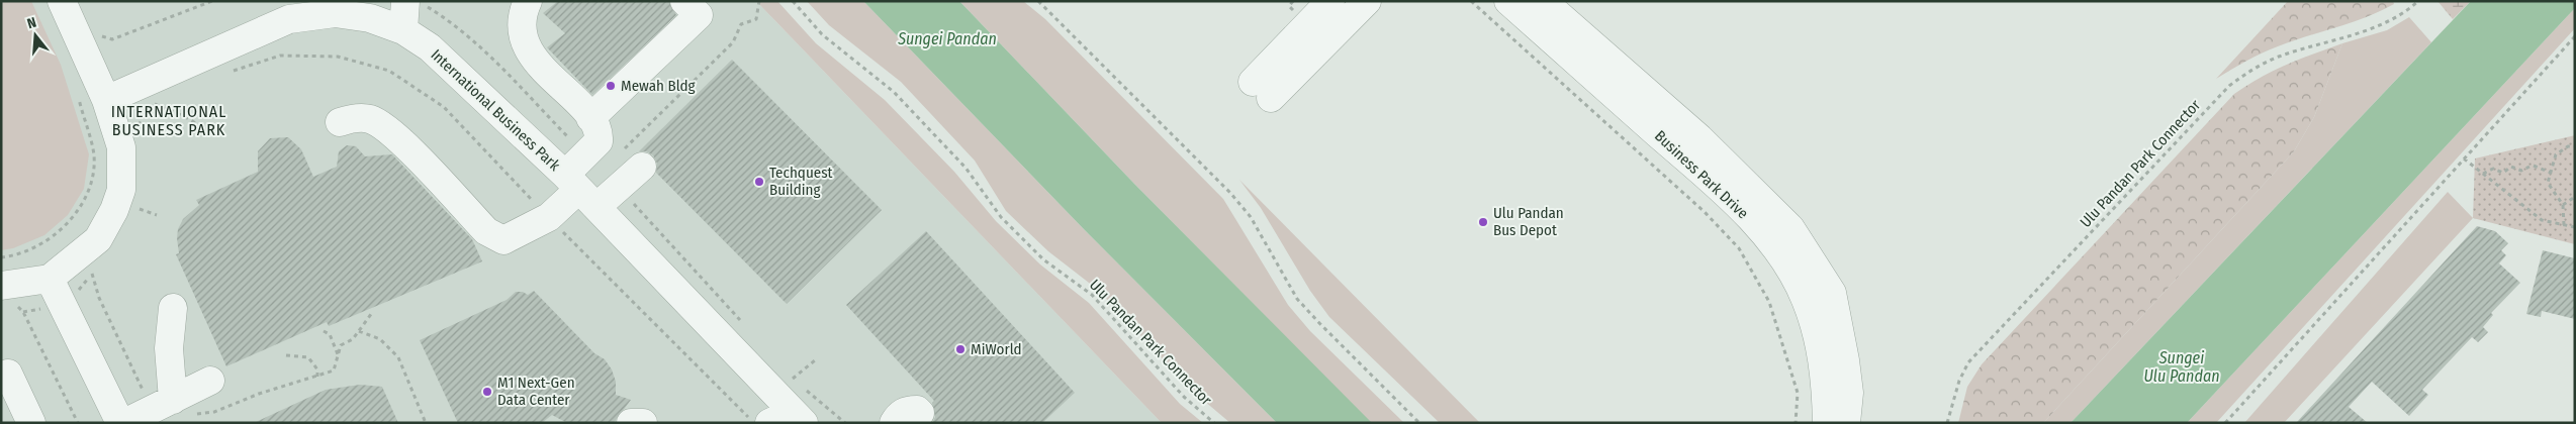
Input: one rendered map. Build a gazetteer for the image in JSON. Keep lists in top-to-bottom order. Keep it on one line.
{"streets":{"street":["International Business Park","Business Park Drive"],"path":["Ulu Pandan Park Connector"]},"districts":["INTERNATIONAL BUSINESS PARK"],"water":["Sungei Pandan","Sungei Ulu Pandan"],"places":["Mewah Bldg","Techquest Building","Ulu Pandan Bus Depot","MiWorld","M1 Next-Gen Data Center"],"north":"top"}
